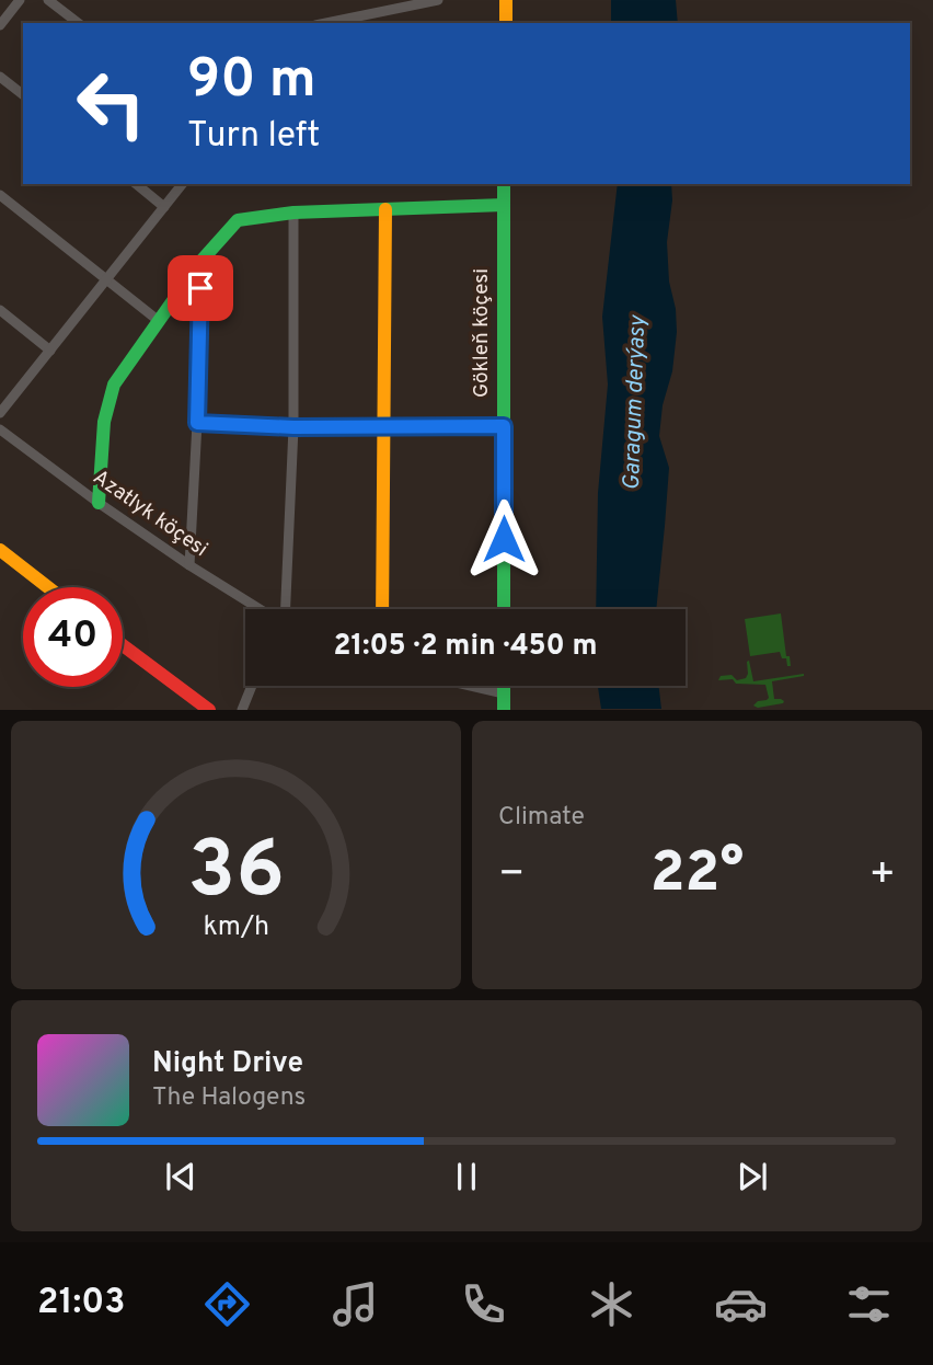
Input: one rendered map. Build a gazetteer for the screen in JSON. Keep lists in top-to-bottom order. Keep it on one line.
{"streets":{"street":["Gökleň köçesi","Azatlyk köçesi"]},"water":["Garagum derýasy"],"page":{"turn":["90 m","Turn left"],"limit":"40","trip":"21:05 · 2 min · 450 m","tile":"Climate","heat":["−","22°","+"],"song":["Night Drive","The Halogens"],"tabs":"21:03","gauge":["36","km/h"]}}
